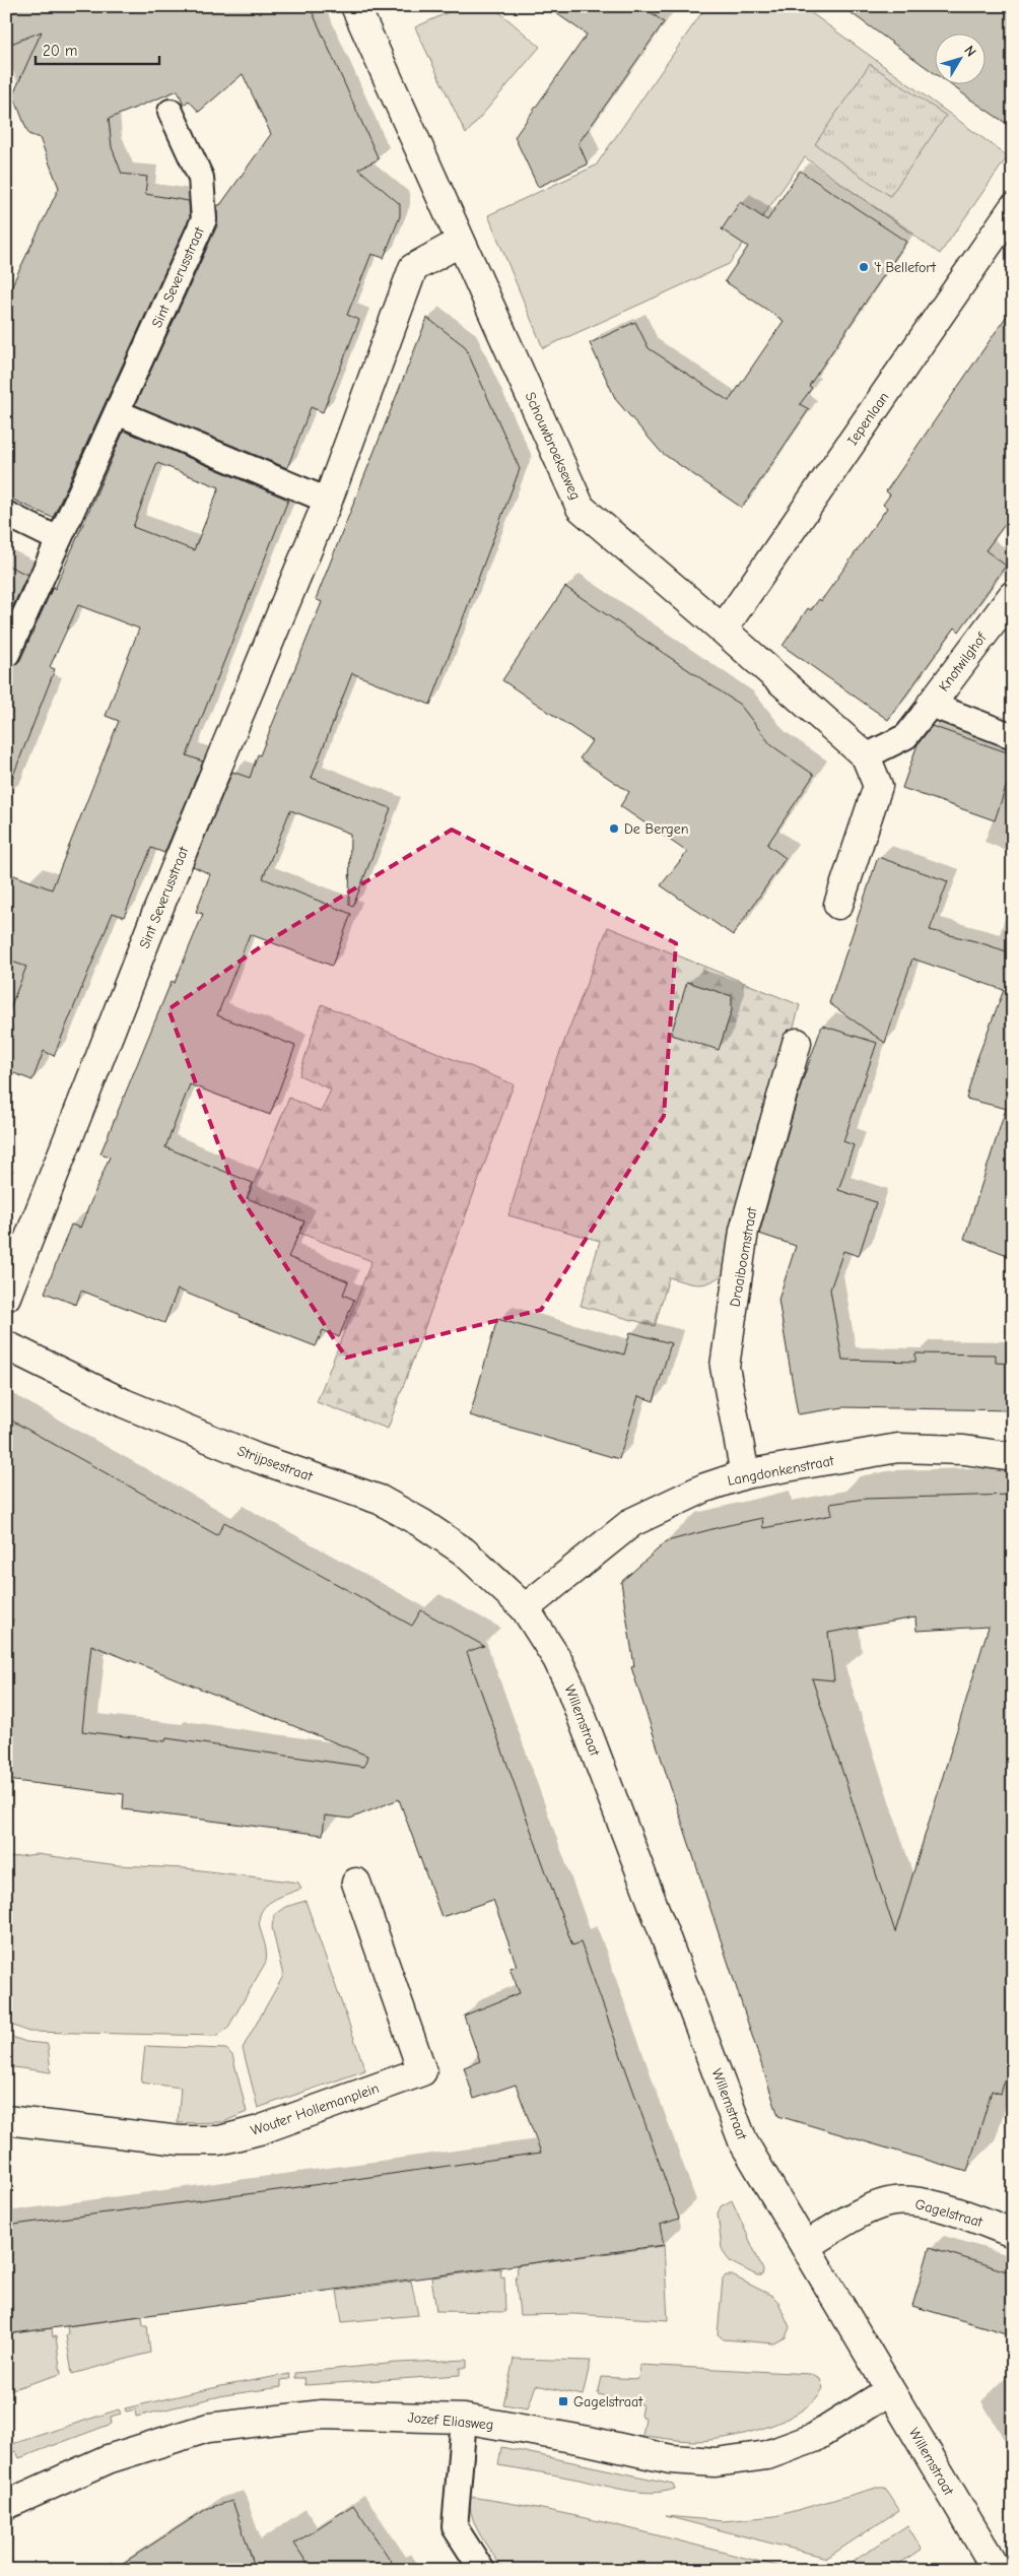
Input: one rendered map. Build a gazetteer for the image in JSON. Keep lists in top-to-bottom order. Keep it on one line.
{"streets":{"street":["Sint Severusstraat","Iepenlaan","Schouwbroekseweg","Knotwilghof","Draaiboomstraat","Strijpsestraat","Langdonkenstraat","Willemstraat","Wouter Hollemanplein","Gagelstraat","Jozef Eliasweg"]},"crossings":[["Sint Severusstraat","Schouwbroekseweg"],["Iepenlaan","Schouwbroekseweg"],["Schouwbroekseweg","Knotwilghof"],["Draaiboomstraat","Langdonkenstraat"],["Strijpsestraat","Langdonkenstraat"],["Strijpsestraat","Willemstraat"],["Langdonkenstraat","Willemstraat"],["Willemstraat","Gagelstraat"],["Willemstraat","Jozef Eliasweg"]],"places":{"other":["'t Bellefort","De Bergen"],"transit":["Gagelstraat"]},"scale_bar":"20 m","north":"top right"}
